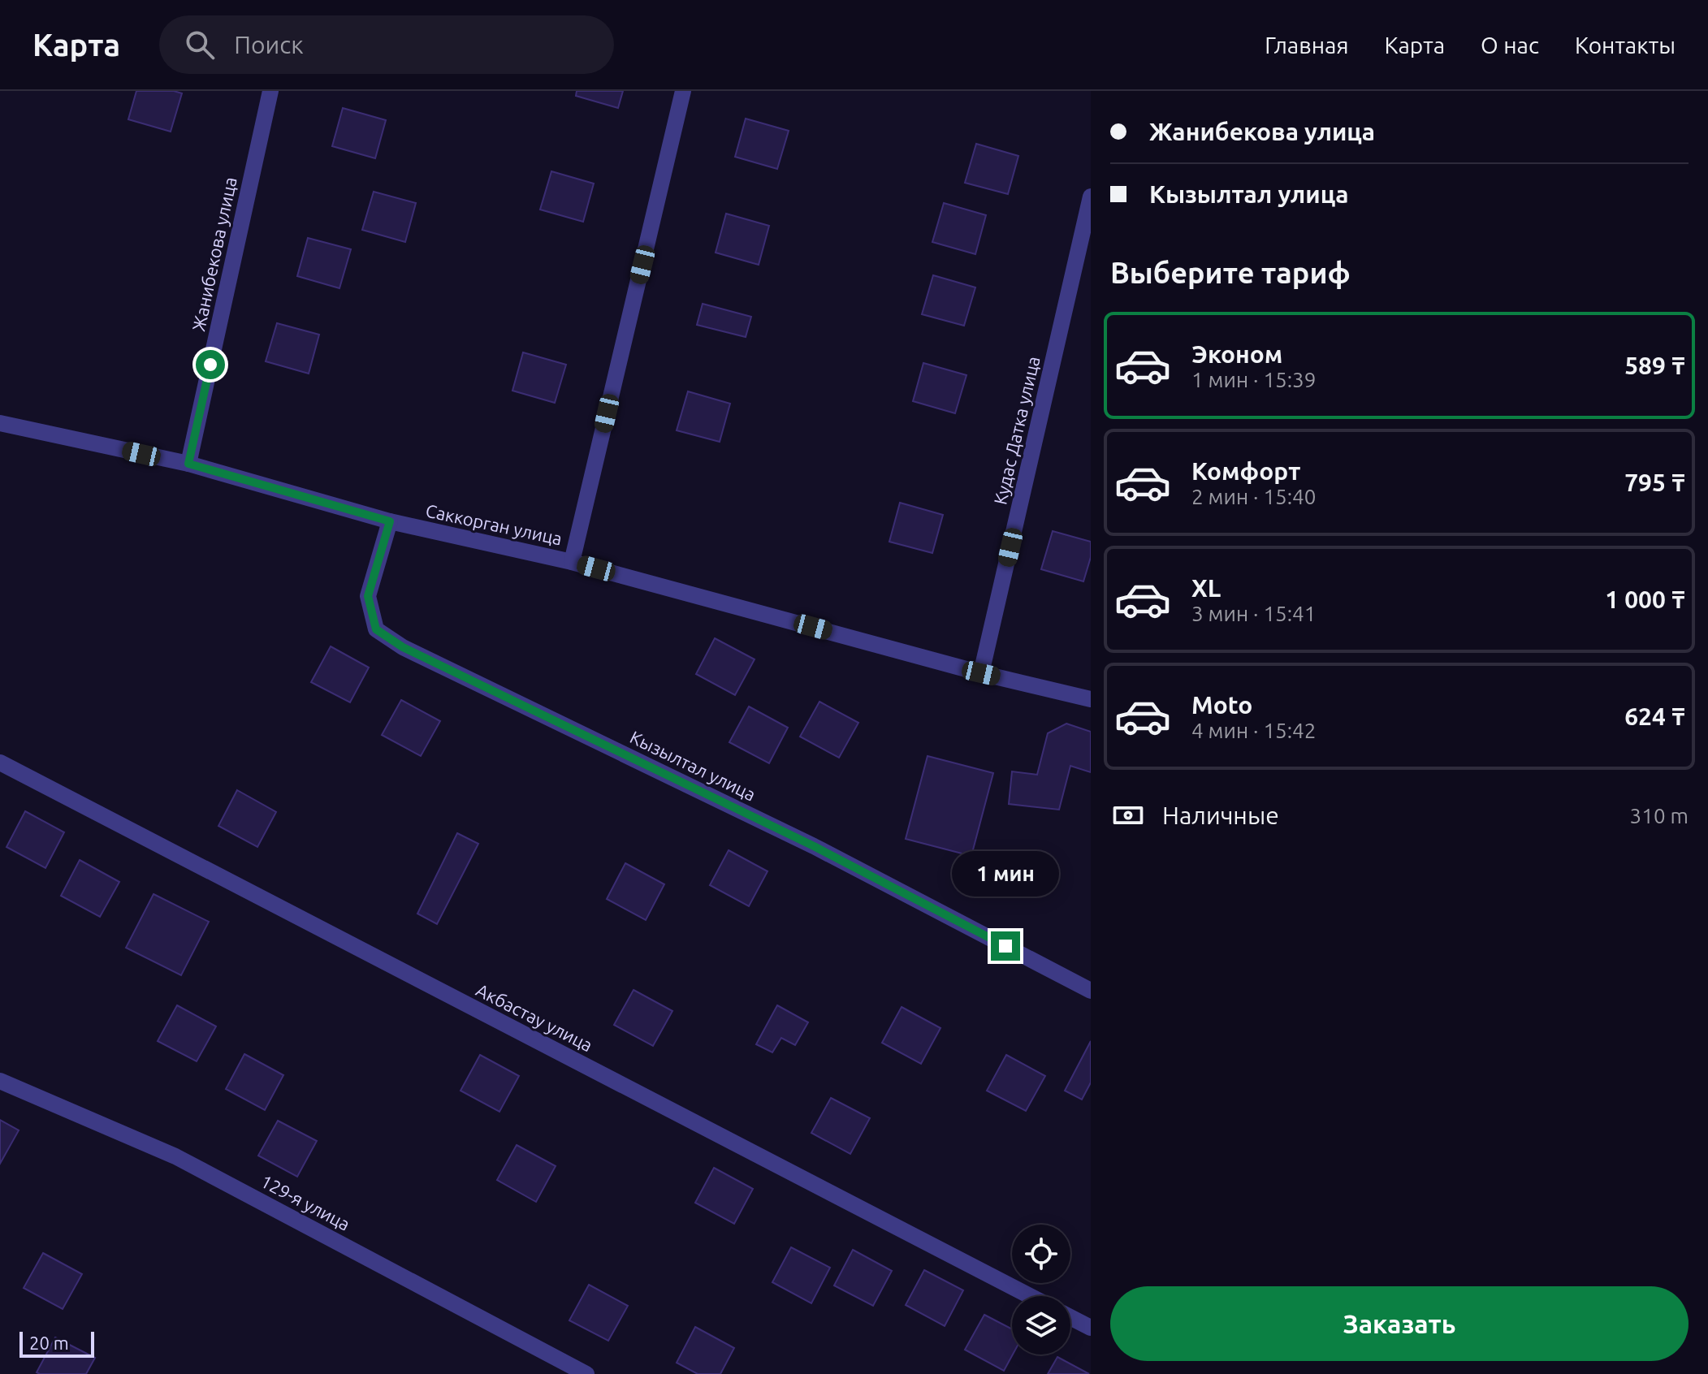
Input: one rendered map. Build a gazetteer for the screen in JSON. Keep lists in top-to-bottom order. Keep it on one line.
{"streets":{"street":["Жанибекова улица","Кудас Датка улица","Саккорган улица","Кызылтал улица","Акбастау улица","129-я улица"]},"crossings":[["Жанибекова улица","Саккорган улица"],["Кудас Датка улица","Саккорган улица"],["Саккорган улица","Кызылтал улица"]],"scale_bar":"20 m","page":{"header":"Карта","search":"Поиск","nav":["Главная","Карта","О нас","Контакты"],"banner":["Жанибекова улица","Кызылтал улица"],"heading":"Выберите тариф","list":[{"name":"Эконом","note":"1 мин · 15:39","value":"589 ₸"},{"name":"Комфорт","note":"2 мин · 15:40","value":"795 ₸"},{"name":"XL","note":"3 мин · 15:41","value":"1 000 ₸"},{"name":"Moto","note":"4 мин · 15:42","value":"624 ₸"}],"pay":["Наличные","310 m"],"bubble":"1 мин","buttons":"Заказать","scale":"20 m"}}
